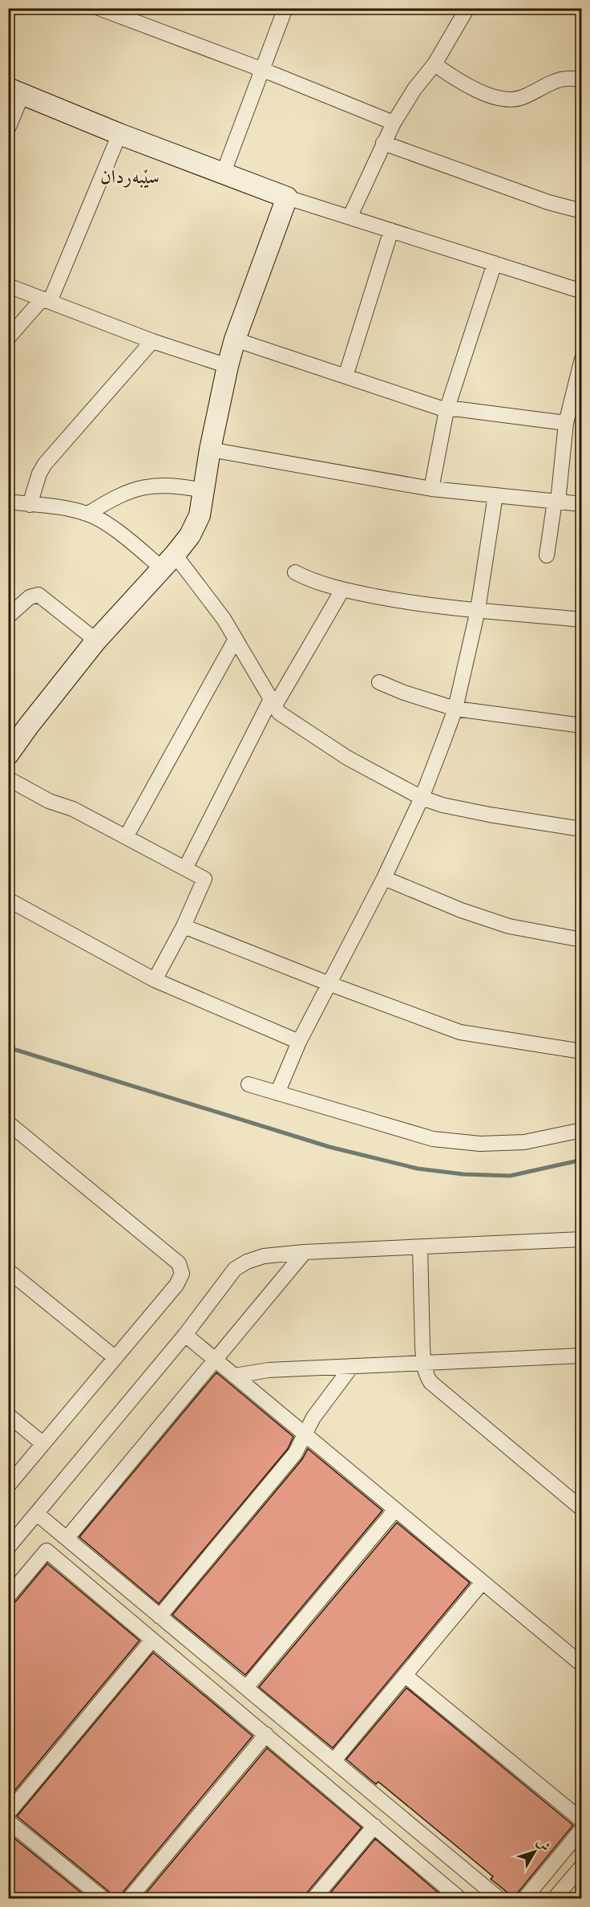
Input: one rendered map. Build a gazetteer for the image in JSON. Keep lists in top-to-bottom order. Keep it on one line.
{"districts":["سێبەردان"],"north":"top right"}
